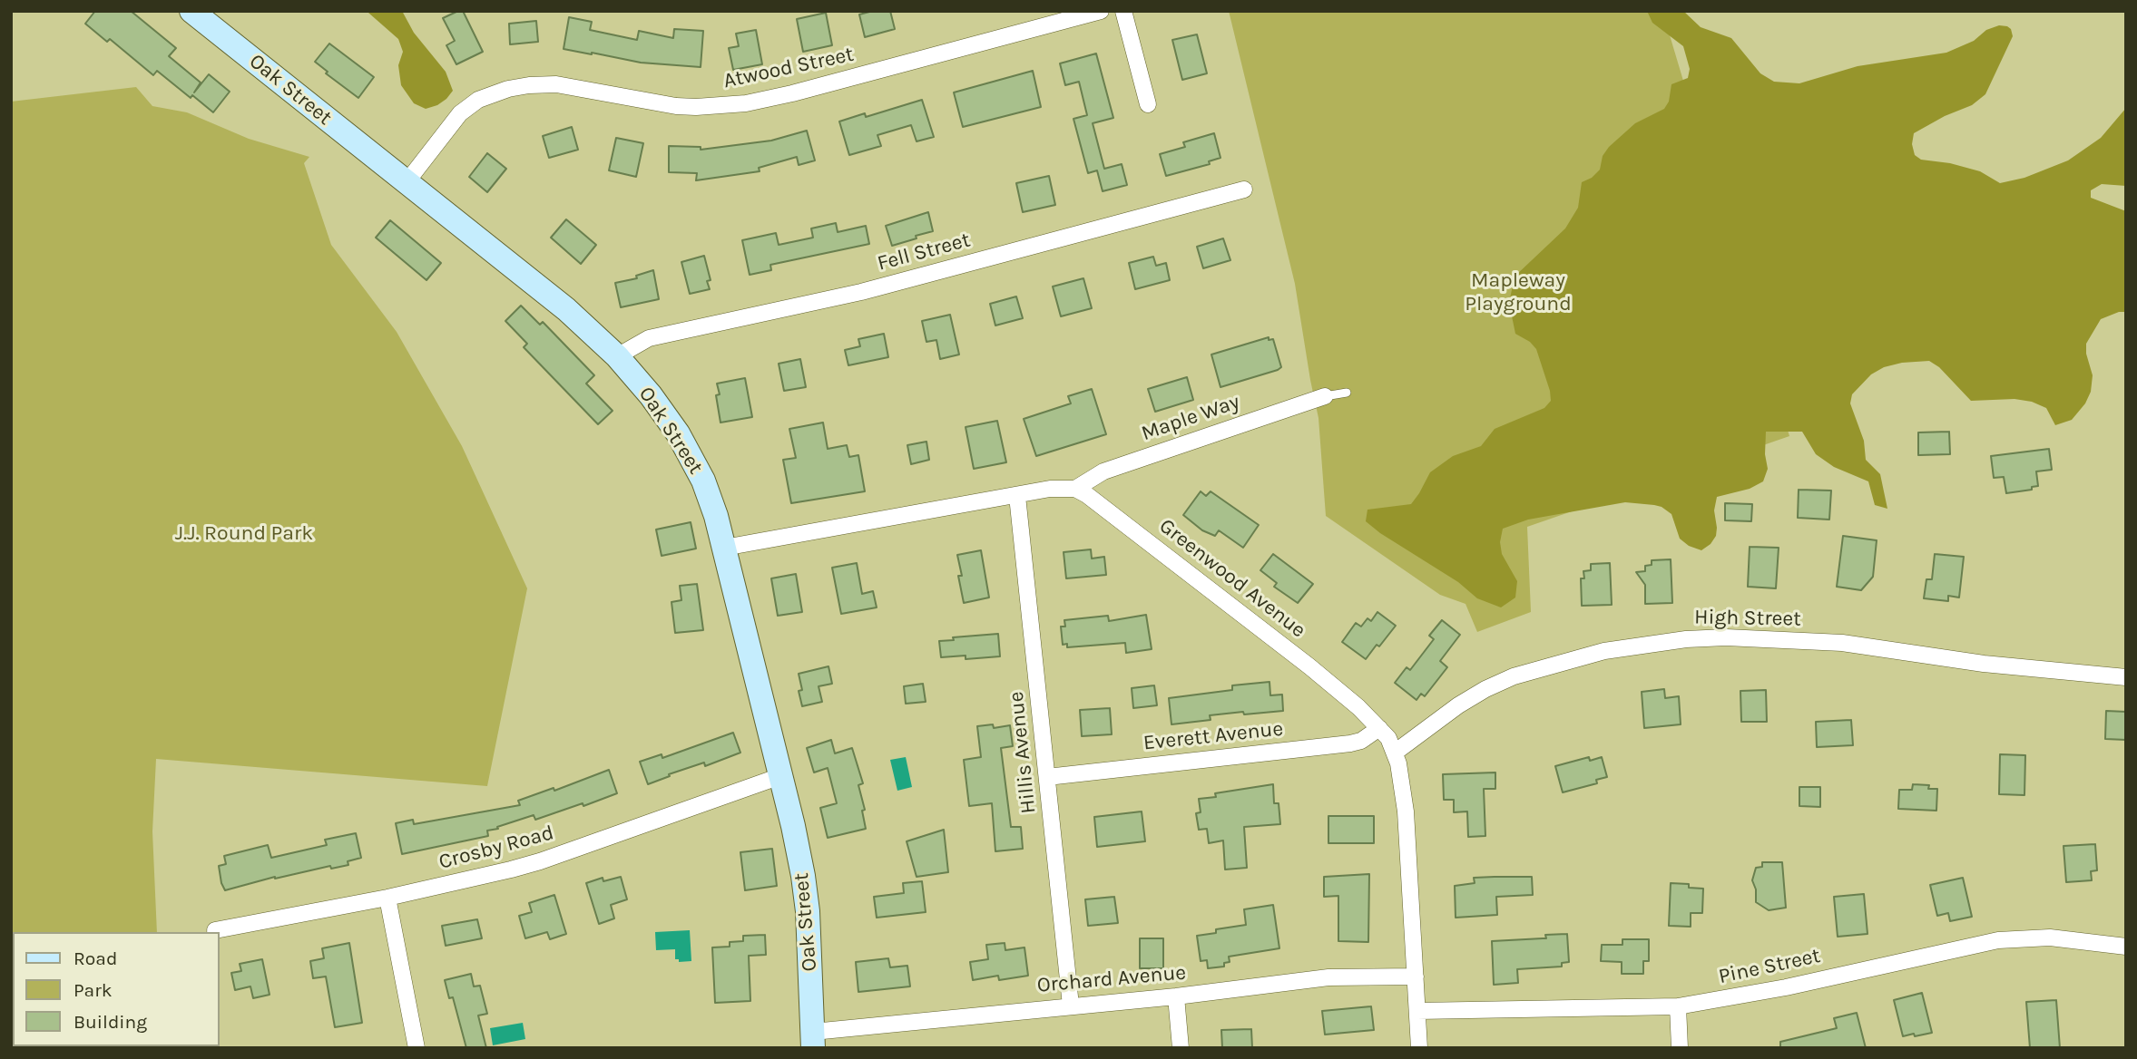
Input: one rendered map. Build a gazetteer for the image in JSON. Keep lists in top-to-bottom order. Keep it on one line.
{"streets":{"street":["Atwood Street","Oak Street","Fell Street","Maple Way","Greenwood Avenue","High Street","Everett Avenue","Hillis Avenue","Crosby Road","Pine Street","Orchard Avenue"]},"crossings":[["Atwood Street","Oak Street"],["Oak Street","Fell Street"],["Oak Street","Crosby Road"],["Oak Street","Orchard Avenue"],["Maple Way","Greenwood Avenue"],["Greenwood Avenue","High Street"],["Greenwood Avenue","Everett Avenue"],["Greenwood Avenue","Pine Street"],["Greenwood Avenue","Orchard Avenue"],["Everett Avenue","Hillis Avenue"],["Hillis Avenue","Orchard Avenue"]],"parks":["Mapleway Playground","J.J. Round Park"],"legend":["Road","Park","Building"]}
